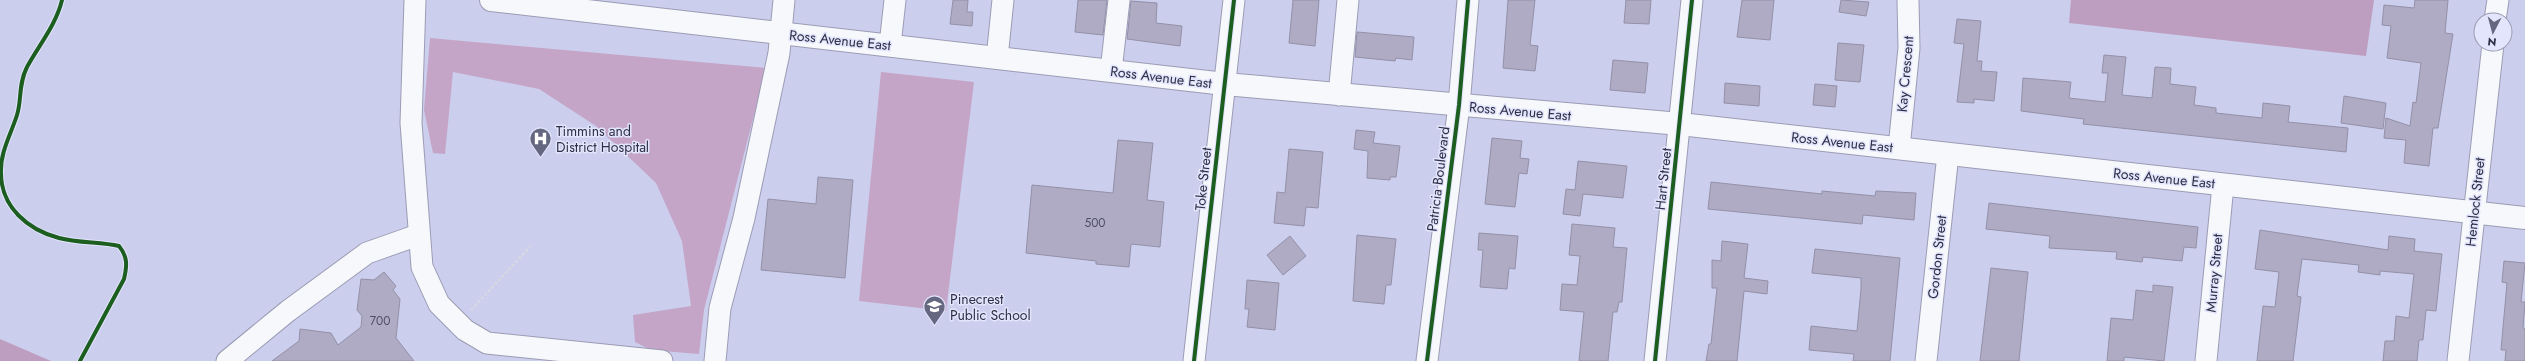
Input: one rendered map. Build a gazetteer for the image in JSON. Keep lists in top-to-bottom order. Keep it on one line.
{"streets":{"main road":["Ross Avenue East"],"street":["Kay Crescent","Toke Street","Patricia Boulevard","Hart Street","Hemlock Street","Gordon Street","Murray Street"]},"crossings":[["Ross Avenue East","Kay Crescent"],["Ross Avenue East","Toke Street"],["Ross Avenue East","Patricia Boulevard"],["Ross Avenue East","Hart Street"],["Ross Avenue East","Hemlock Street"],["Ross Avenue East","Gordon Street"],["Ross Avenue East","Murray Street"]],"places":{"hospital":["Timmins and District Hospital"],"school or university":["Pinecrest Public School"]},"house_numbers":["500","700"],"north":"bottom"}
